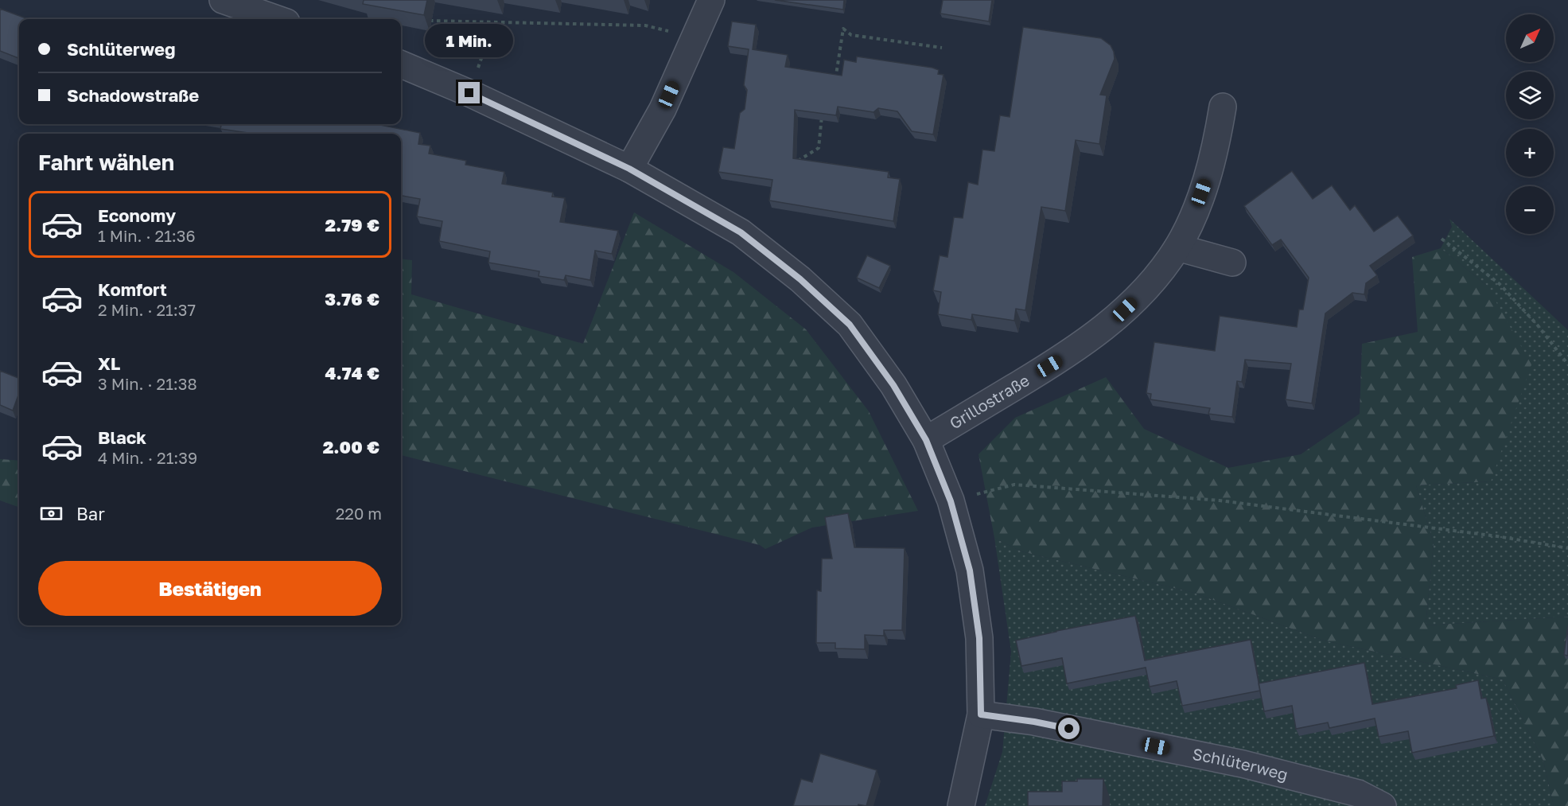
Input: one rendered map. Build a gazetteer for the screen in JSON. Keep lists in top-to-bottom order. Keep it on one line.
{"streets":{"street":["Grillostraße","Schlüterweg"]},"north":"top right","page":{"map_buttons":["+","−"],"banner":["Schlüterweg","Schadowstraße"],"bubble":"1 Min.","heading":"Fahrt wählen","list":[{"name":"Economy","note":"1 Min. · 21:36","value":"2.79 €"},{"name":"Komfort","note":"2 Min. · 21:37","value":"3.76 €"},{"name":"XL","note":"3 Min. · 21:38","value":"4.74 €"},{"name":"Black","note":"4 Min. · 21:39","value":"2.00 €"}],"pay":["Bar","220 m"],"buttons":"Bestätigen"}}
